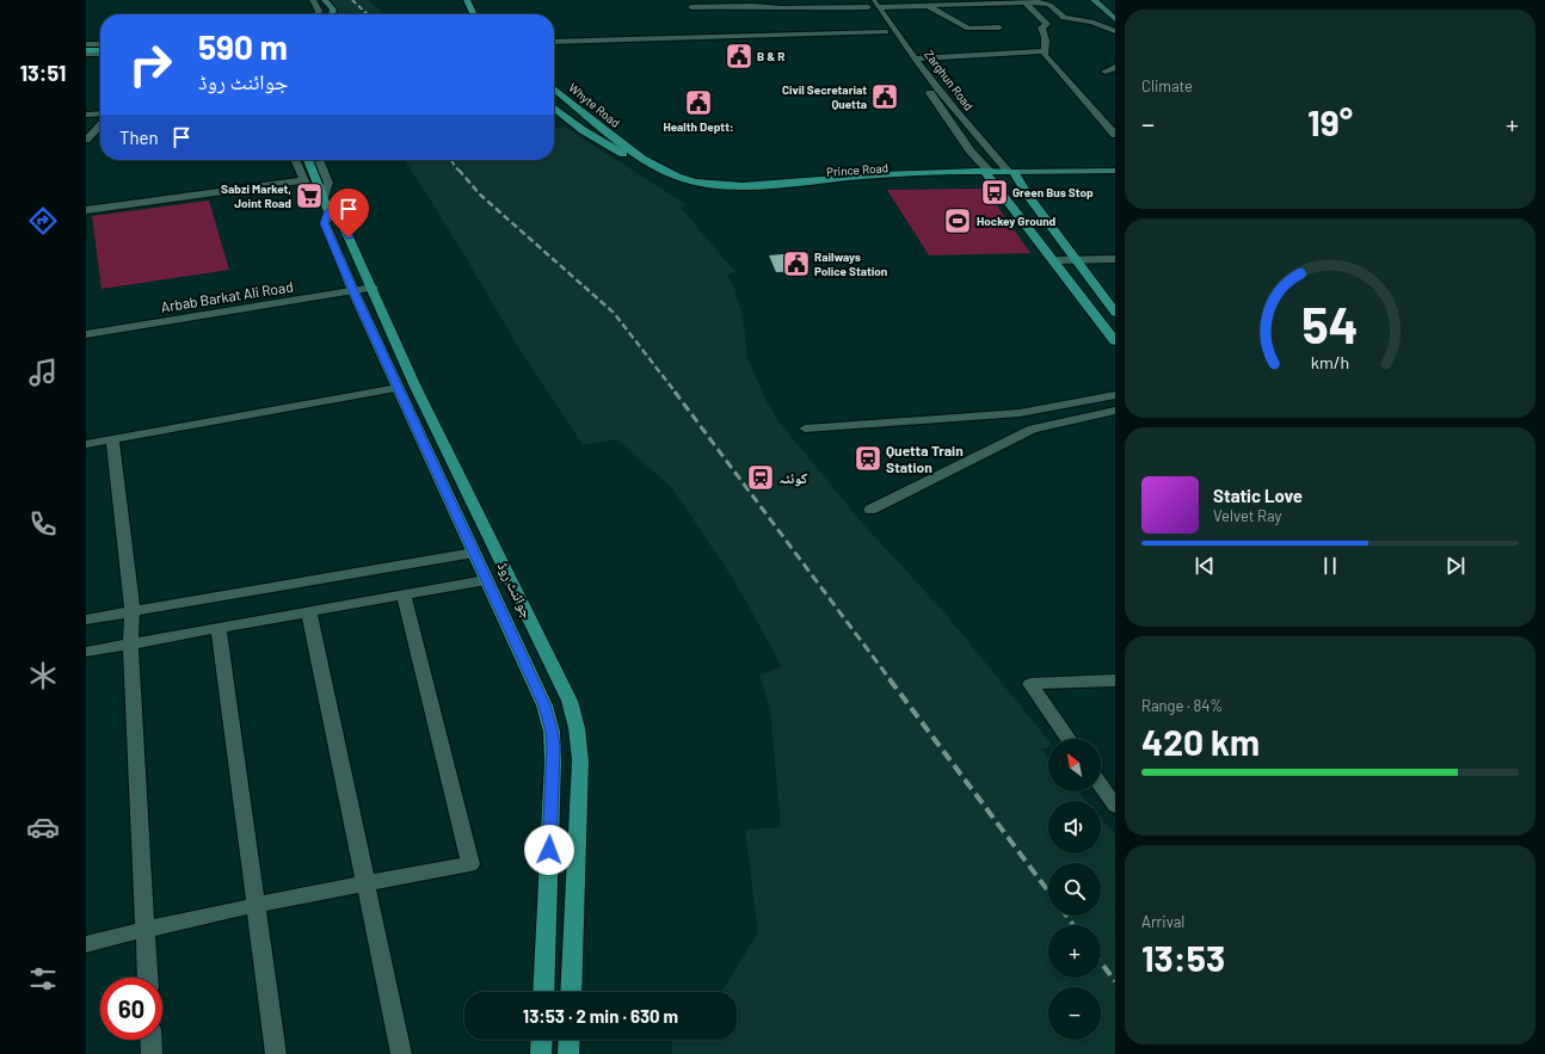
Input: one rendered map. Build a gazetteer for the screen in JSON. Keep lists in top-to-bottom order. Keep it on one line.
{"streets":{"main road":["Zarghun Road","Whyte Road","Prince Road","جوائنٹ روڈ"],"street":["Arbab Barkat Ali Road"]},"crossings":[["Zarghun Road","Prince Road"],["Whyte Road","Prince Road"],["Arbab Barkat Ali Road","جوائنٹ روڈ"]],"places":{"public building":["B & R","Civil Secretariat Quetta","Health Deptt:","Railways Police Station"],"bus stop":["Green Bus Stop"],"supermarket":["Sabzi Market, Joint Road"],"sports":["Hockey Ground"],"station":["Quetta Train Station","کوئٹہ"]},"north":"top left","page":{"tabs":"13:51","tile":["Climate",["Range · 84%","420 km"],["Arrival","13:53"]],"turn":["590 m","جوائنٹ روڈ"],"heat":["−","19°","+"],"then":"Then","song":["Static Love","Velvet Ray"],"map_buttons":["+","−"],"limit":"60","trip":"13:53 · 2 min · 630 m","gauge":["54","km/h"]}}
